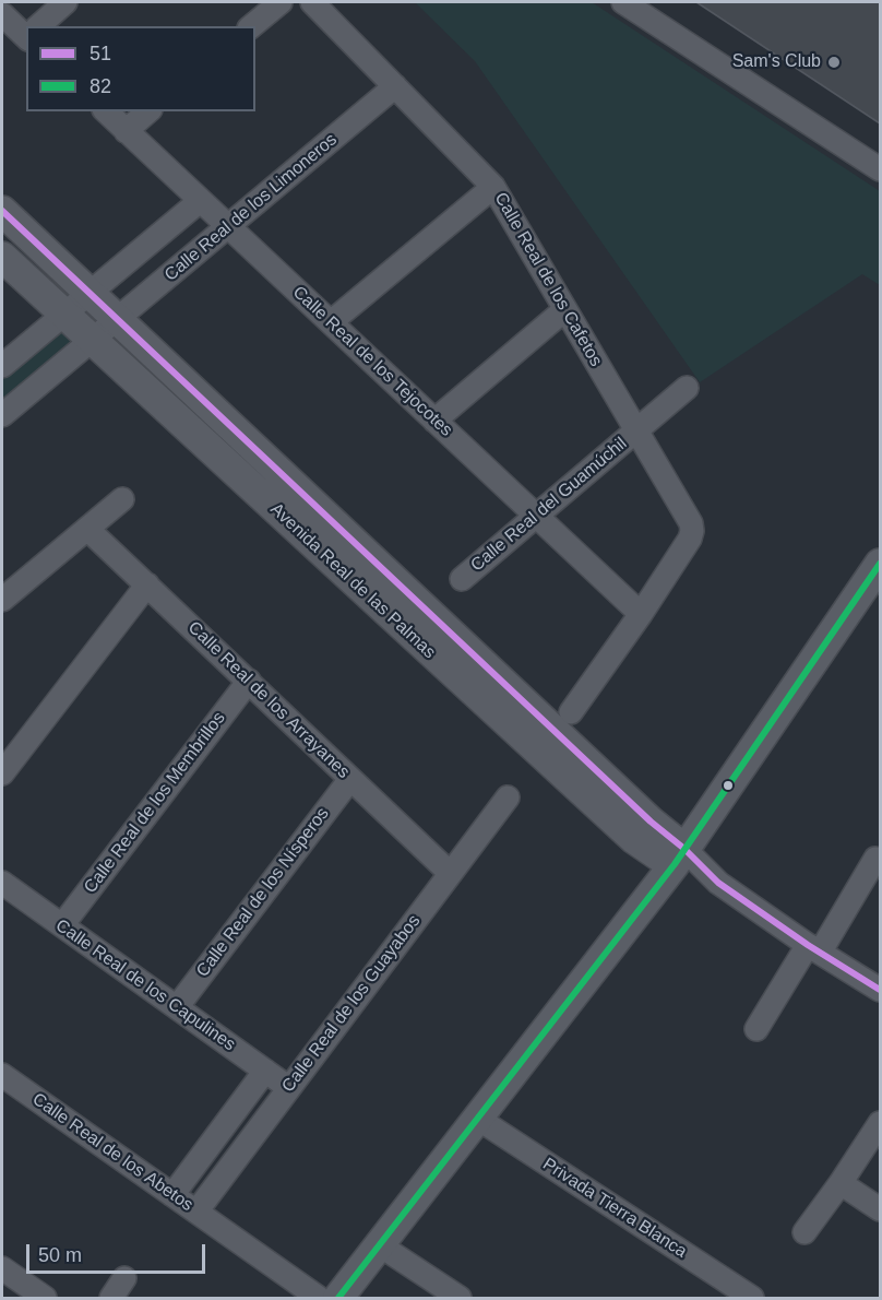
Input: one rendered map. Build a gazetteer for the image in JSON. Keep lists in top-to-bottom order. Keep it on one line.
{"streets":{"street":["Calle Real de los Limoneros","Calle Real de los Cafetos","Calle Real de los Tejocotes","Calle Real del Guamúchil","Avenida Real de las Palmas","Calle Real de los Arrayanes","Calle Real de los Membrillos","Calle Real de los Nísperos","Calle Real de los Capulines","Calle Real de los Guayabos","Calle Real de los Abetos","Privada Tierra Blanca"]},"crossings":[["Calle Real de los Limoneros","Calle Real de los Cafetos"],["Calle Real de los Limoneros","Calle Real de los Tejocotes"],["Calle Real de los Limoneros","Avenida Real de las Palmas"],["Calle Real de los Cafetos","Calle Real de los Tejocotes"],["Calle Real de los Cafetos","Calle Real del Guamúchil"],["Calle Real de los Tejocotes","Calle Real del Guamúchil"],["Calle Real de los Arrayanes","Calle Real de los Membrillos"],["Calle Real de los Arrayanes","Calle Real de los Nísperos"],["Calle Real de los Arrayanes","Calle Real de los Guayabos"],["Calle Real de los Membrillos","Calle Real de los Capulines"],["Calle Real de los Nísperos","Calle Real de los Capulines"],["Calle Real de los Capulines","Calle Real de los Guayabos"],["Calle Real de los Guayabos","Calle Real de los Abetos"]],"places":["Sam's Club"],"lines":["transit line 51","transit line 82"],"legend":["51","82"],"scale_bar":"50 m"}
